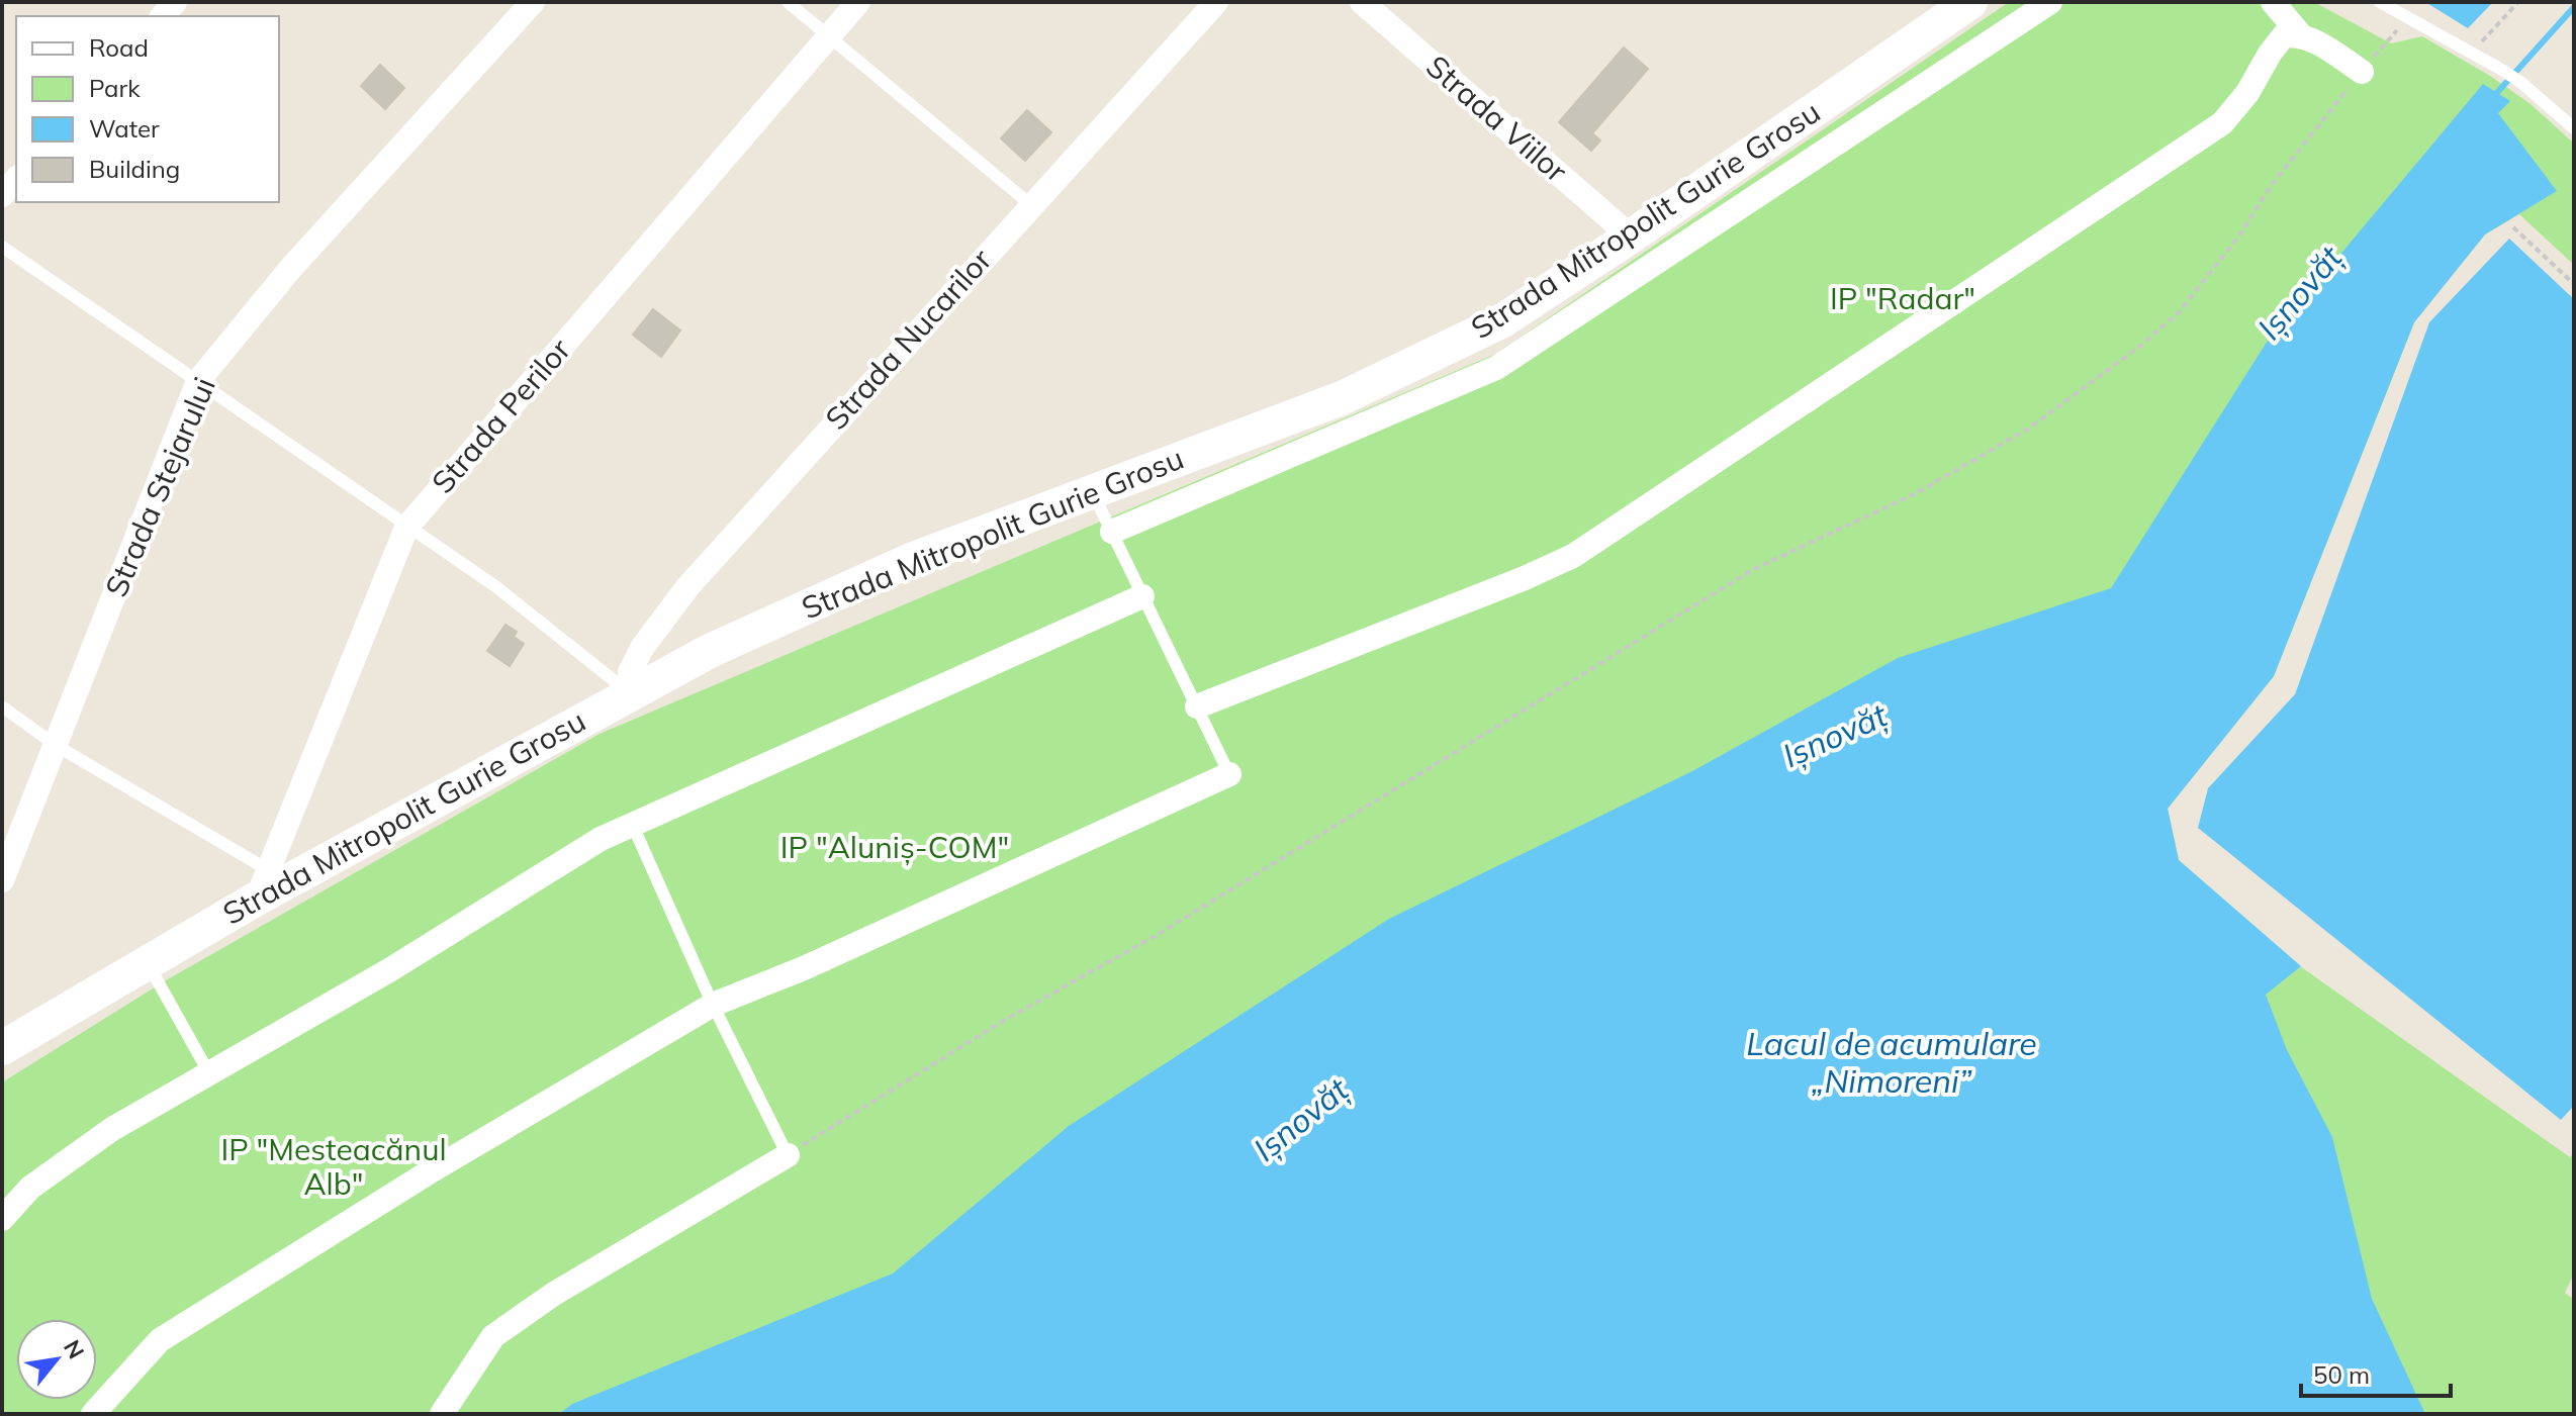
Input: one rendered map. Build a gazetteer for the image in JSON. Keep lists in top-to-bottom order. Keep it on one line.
{"streets":{"main road":["Strada Mitropolit Gurie Grosu"],"street":["Strada Viilor","Strada Nucarilor","Strada Perilor","Strada Stejarului"]},"crossings":[["Strada Viilor","Strada Mitropolit Gurie Grosu"],["Strada Mitropolit Gurie Grosu","Strada Nucarilor"],["Strada Mitropolit Gurie Grosu","Strada Perilor"]],"water":["Ișnovăț","Lacul de acumulare „Nimoreni”"],"parks":["IP \"Radar\"","IP \"Aluniș-COM\"","IP \"Mesteacănul Alb\""],"legend":["Road","Park","Water","Building"],"scale_bar":"50 m","north":"top right"}
